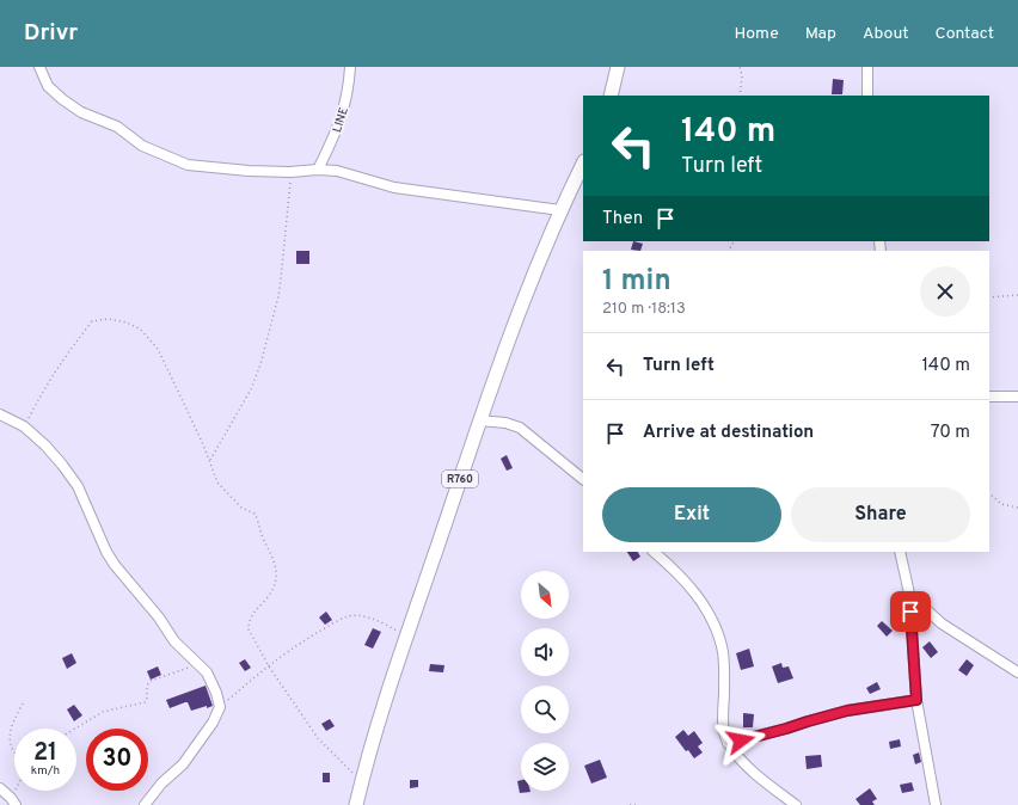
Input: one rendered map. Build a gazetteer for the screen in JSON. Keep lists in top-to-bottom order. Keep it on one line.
{"streets":{"main road":["R760"],"street":["LINE"]},"north":"bottom right","page":{"header":"Drivr","nav":["Home","Map","About","Contact"],"turn":["140 m","Turn left"],"then":"Then","heading":["1 min","210 m · 18:13"],"list":[{"name":"Turn left","value":"140 m"},{"name":"Arrive at destination","value":"70 m"}],"buttons":["Exit","Share"],"speed":"21 km/h","limit":"30"}}
